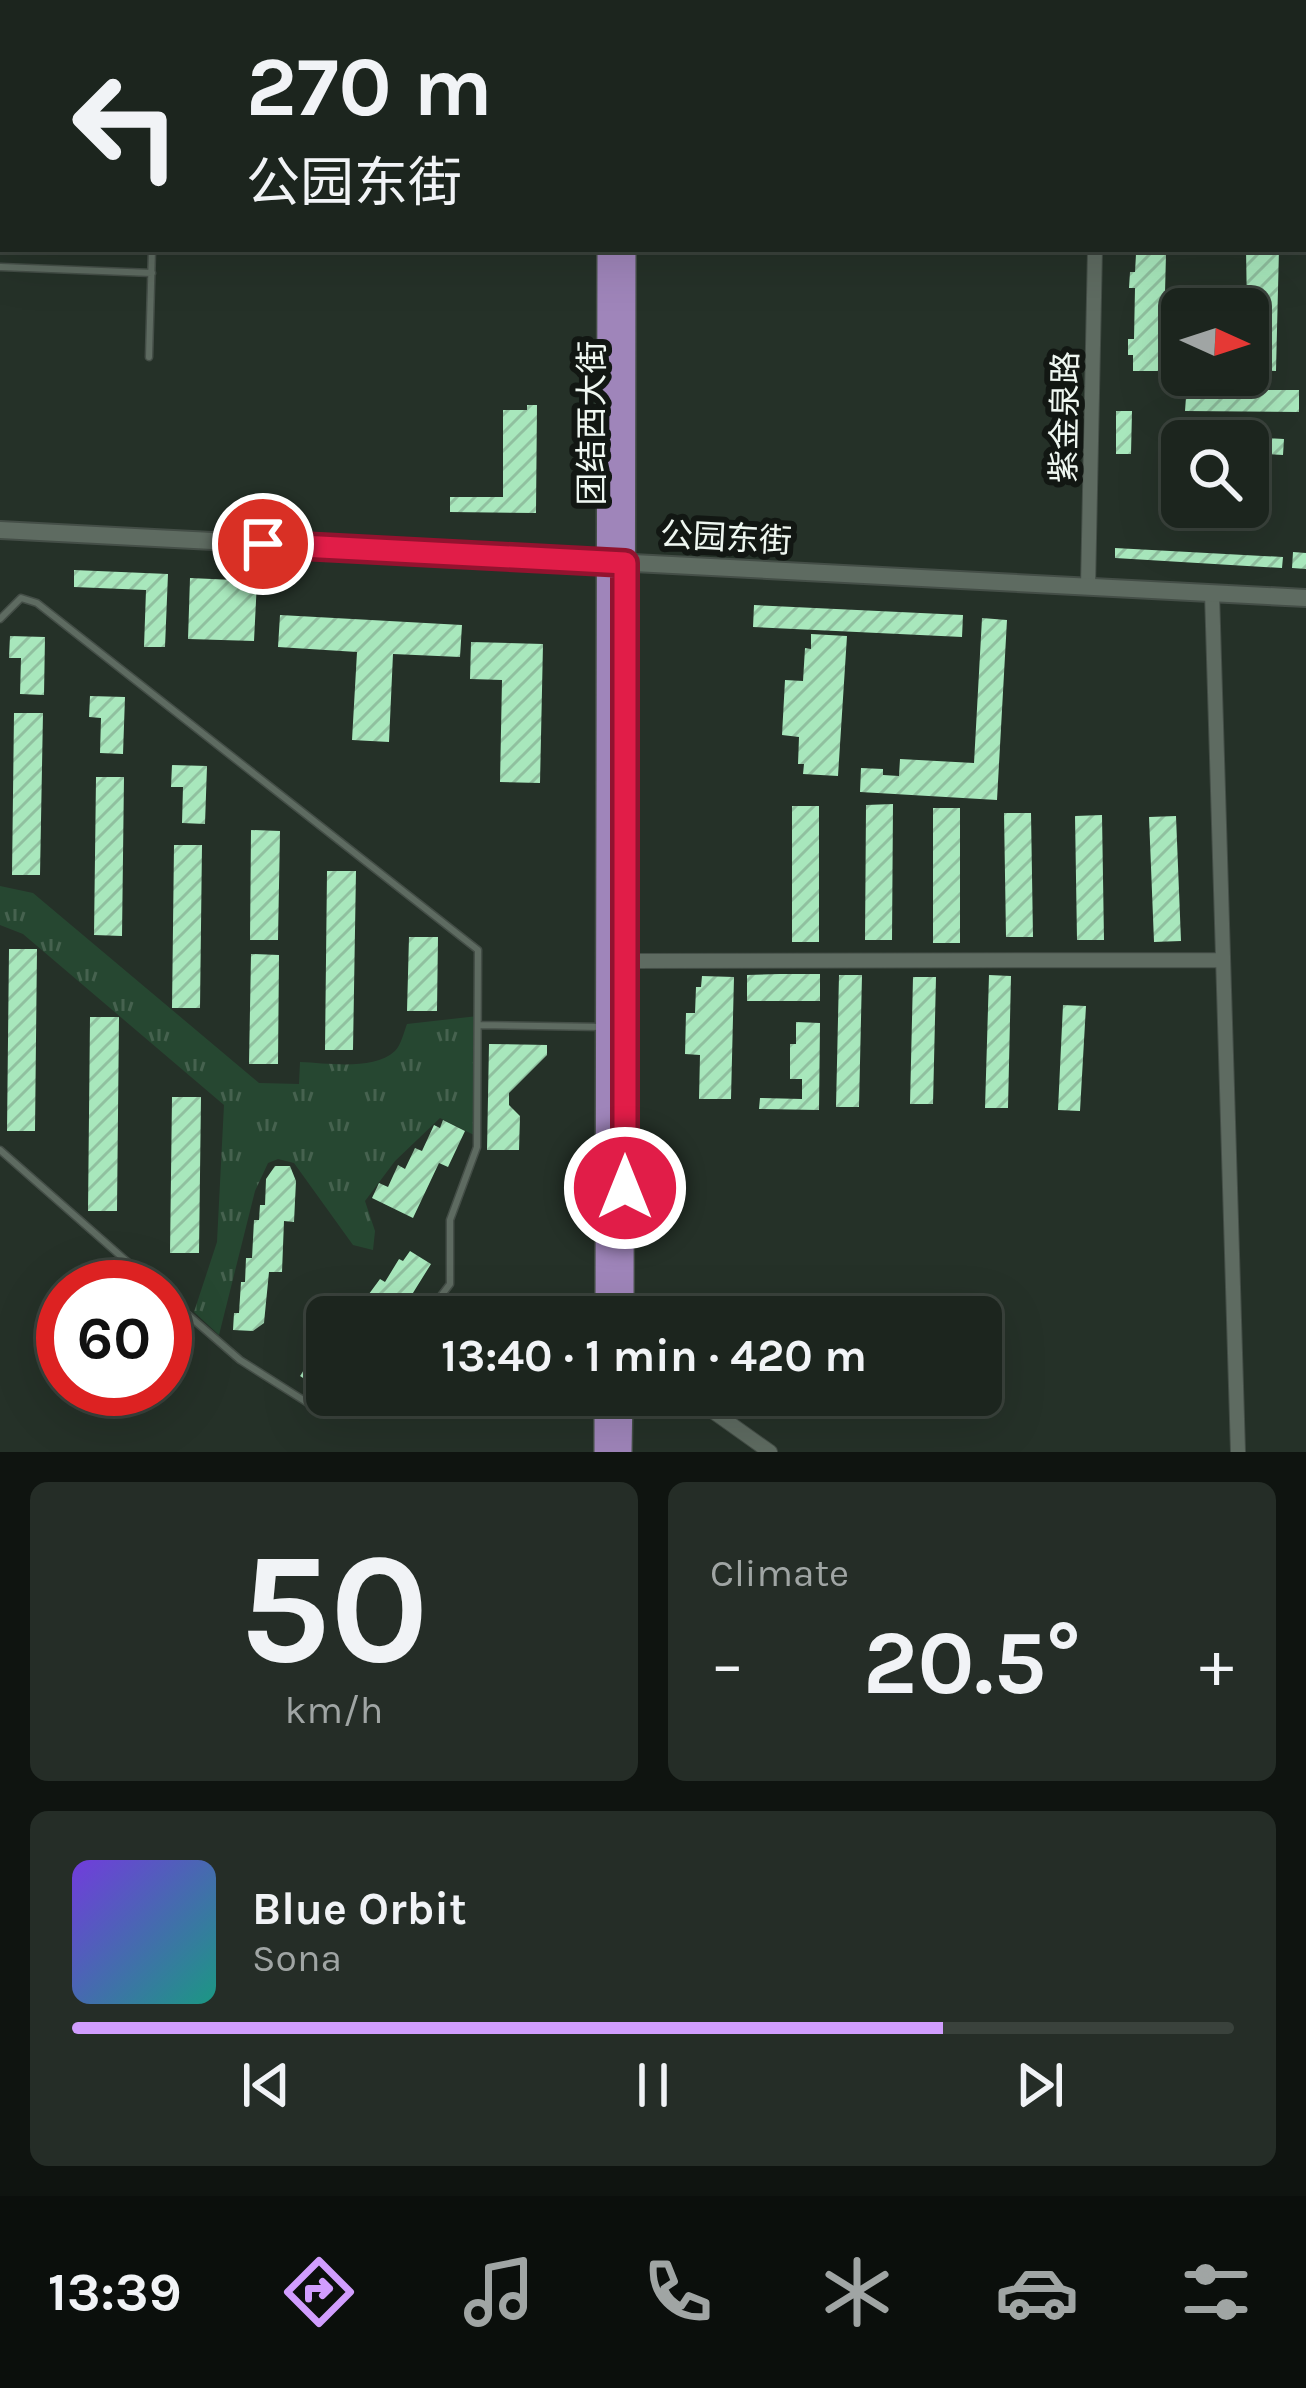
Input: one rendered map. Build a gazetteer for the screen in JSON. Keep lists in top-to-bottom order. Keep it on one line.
{"streets":{"main road":["团结西大街"],"street":["紫金泉路","公园东街"]},"crossings":[["紫金泉路","公园东街"],["团结西大街","公园东街"]],"north":"right","page":{"turn":["270 m","公园东街"],"limit":"60","trip":"13:40 · 1 min · 420 m","tile":[["50","km/h"],"Climate"],"heat":["−","20.5°","+"],"song":["Blue Orbit","Sona"],"tabs":"13:39"}}
